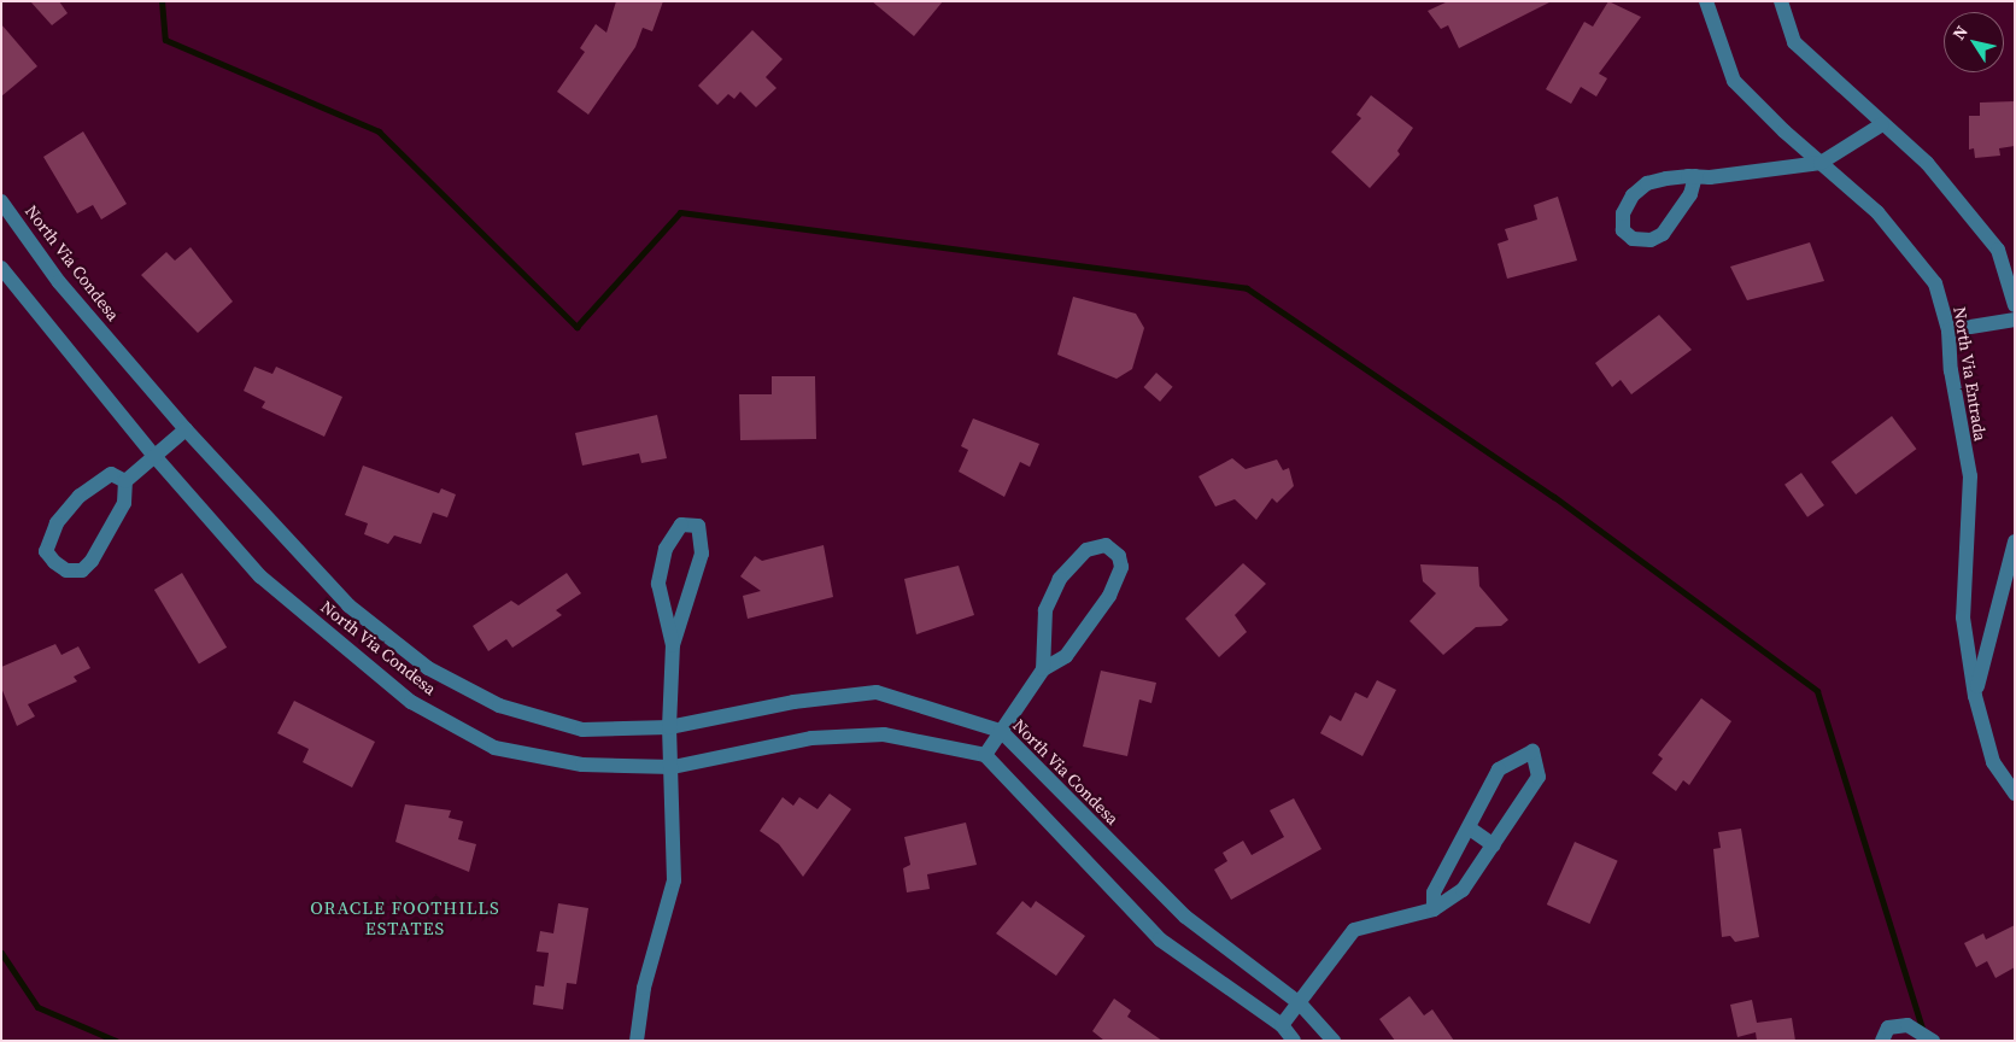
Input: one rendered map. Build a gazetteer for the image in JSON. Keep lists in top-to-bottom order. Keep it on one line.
{"streets":{"street":["North Via Condesa","North Via Entrada"]},"districts":["ORACLE FOOTHILLS ESTATES"],"north":"top left"}
